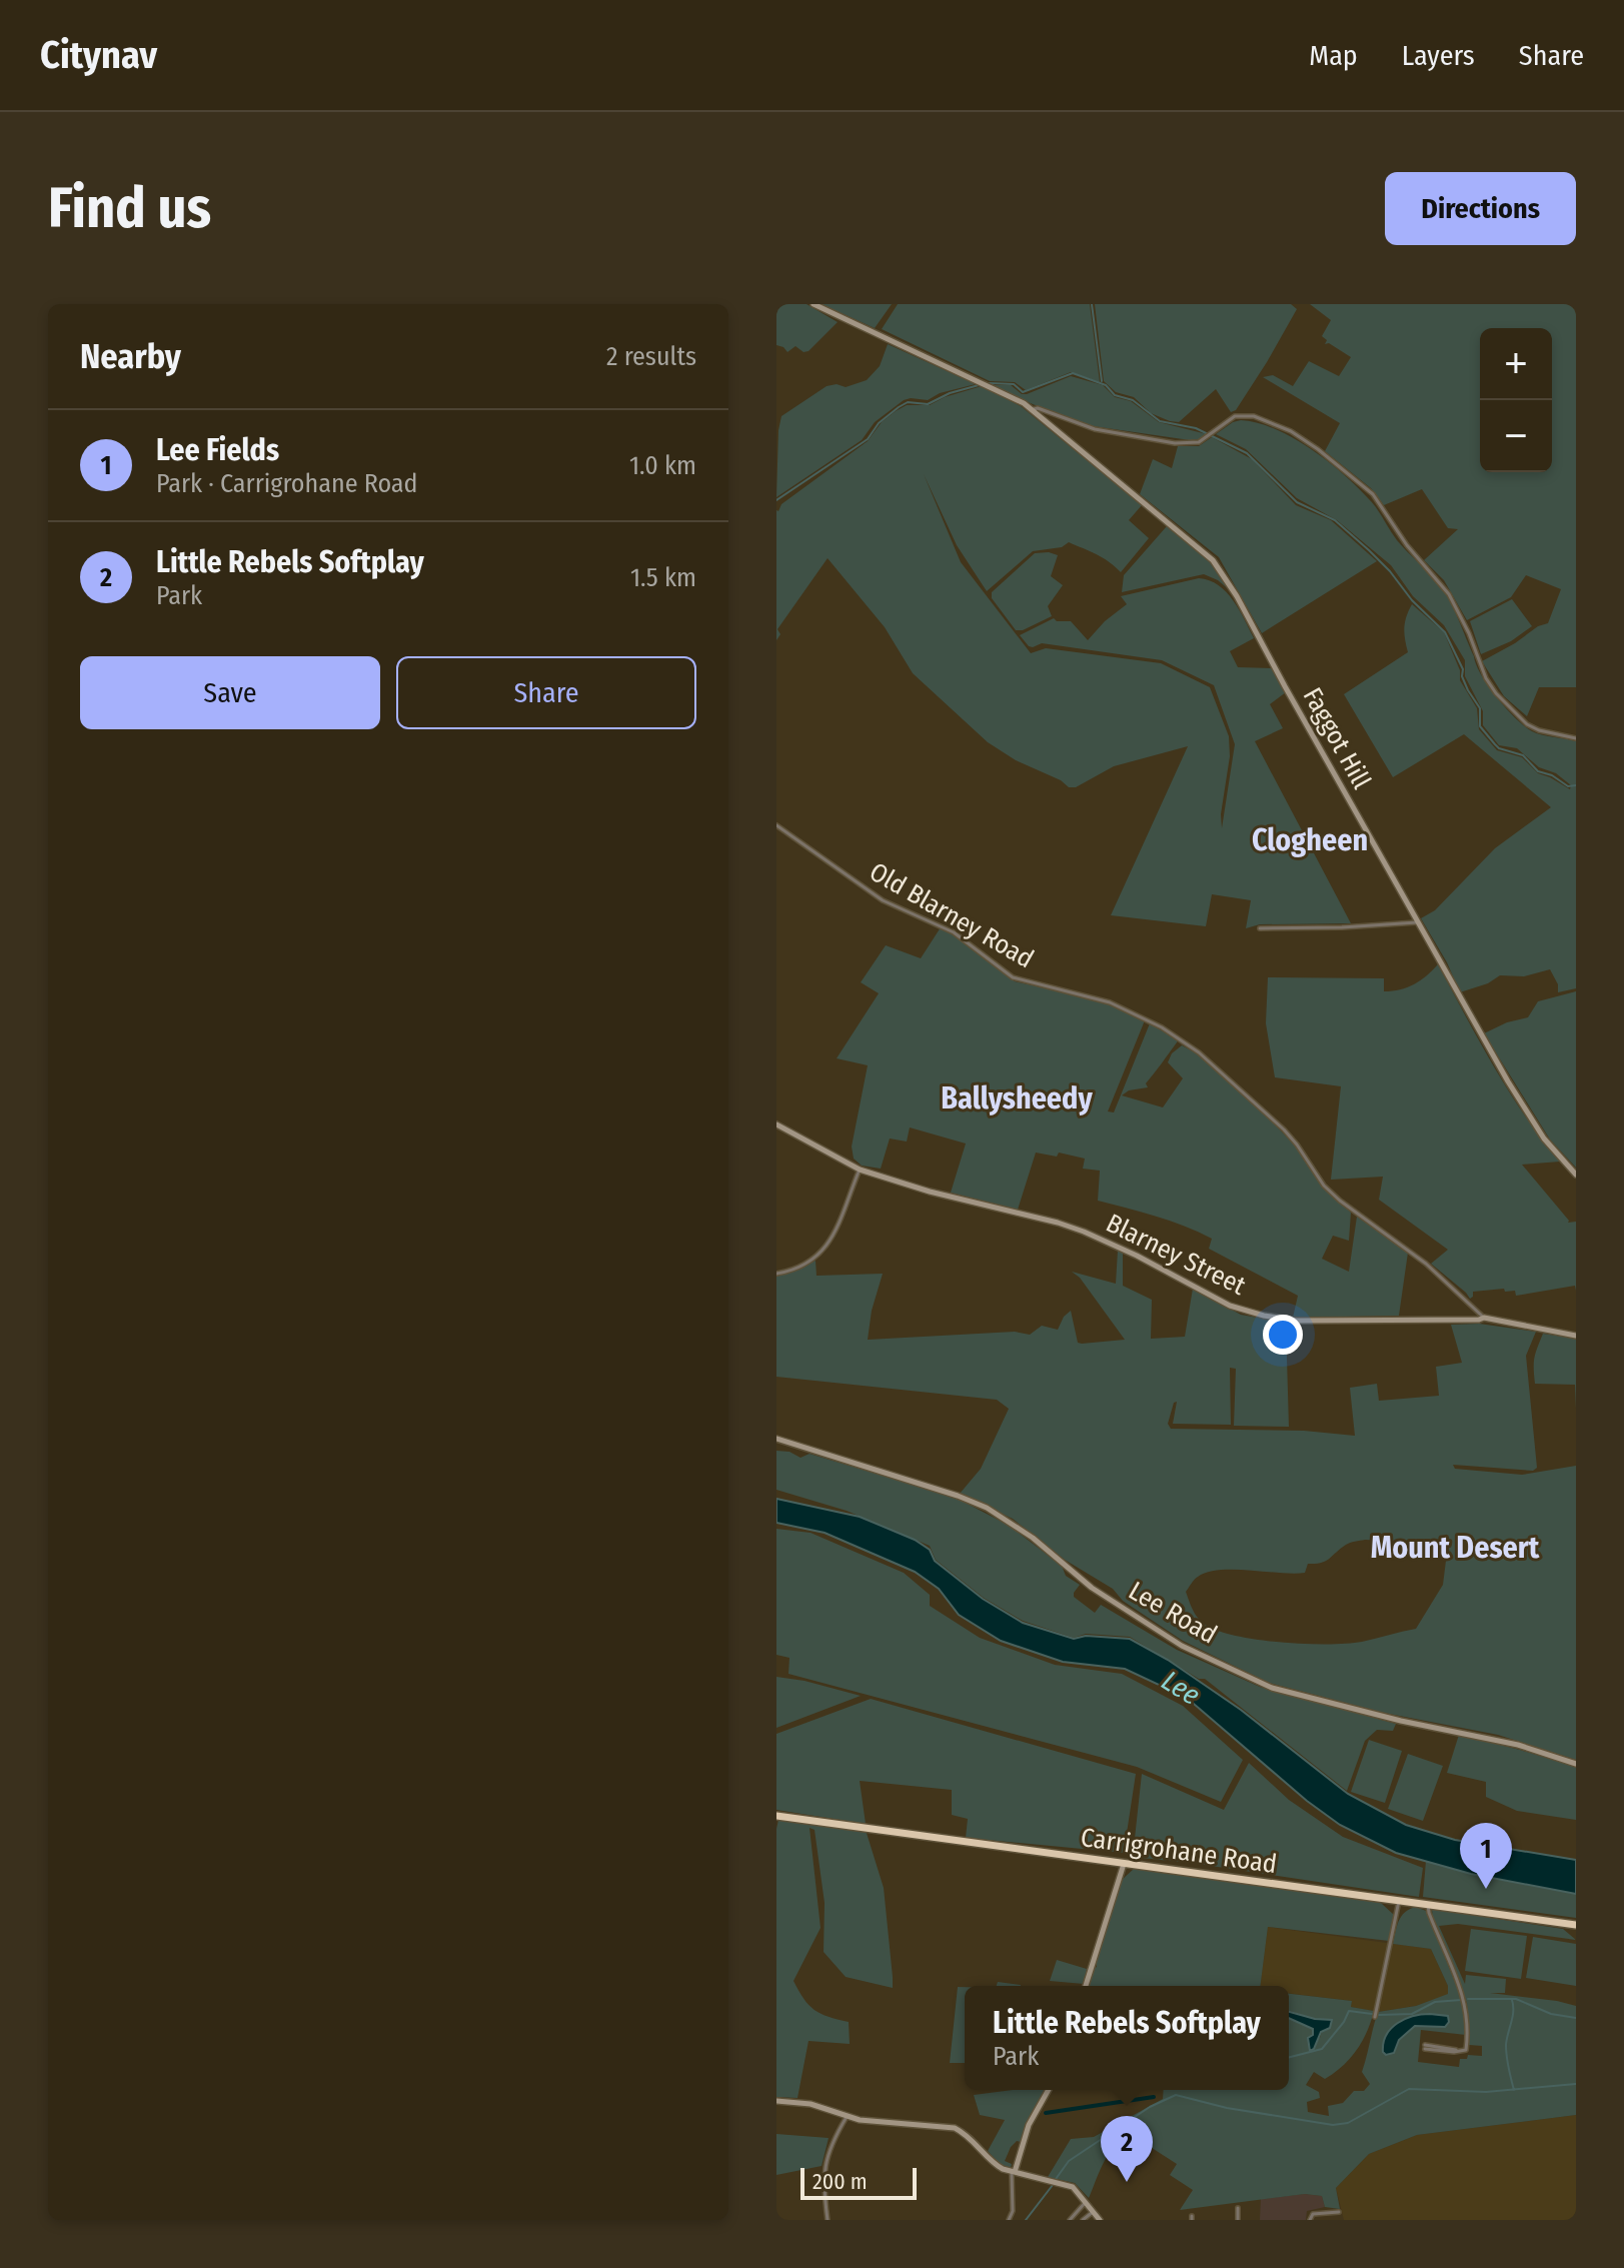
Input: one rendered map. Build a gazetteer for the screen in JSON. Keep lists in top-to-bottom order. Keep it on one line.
{"streets":{"highway":["Carrigrohane Road"],"street":["Faggot Hill","Old Blarney Road","Blarney Street","Lee Road"]},"crossings":[["Old Blarney Road","Blarney Street"]],"districts":["Clogheen","Ballysheedy","Mount Desert"],"water":["Lee"],"scale_bar":"200 m","page":{"header":"Citynav","nav":["Map","Layers","Share"],"buttons":["Directions",["Save","Share"]],"title":"Find us","heading":["Nearby","2 results"],"map_buttons":["+","−"],"list":[{"mark":"1","name":"Lee Fields","note":"Park · Carrigrohane Road","value":"1.0 km"},{"mark":"2","name":"Little Rebels Softplay","note":"Park","value":"1.5 km"}],"pins":["1","2"],"popup":["Little Rebels Softplay","Park"],"scale":"200 m"}}
